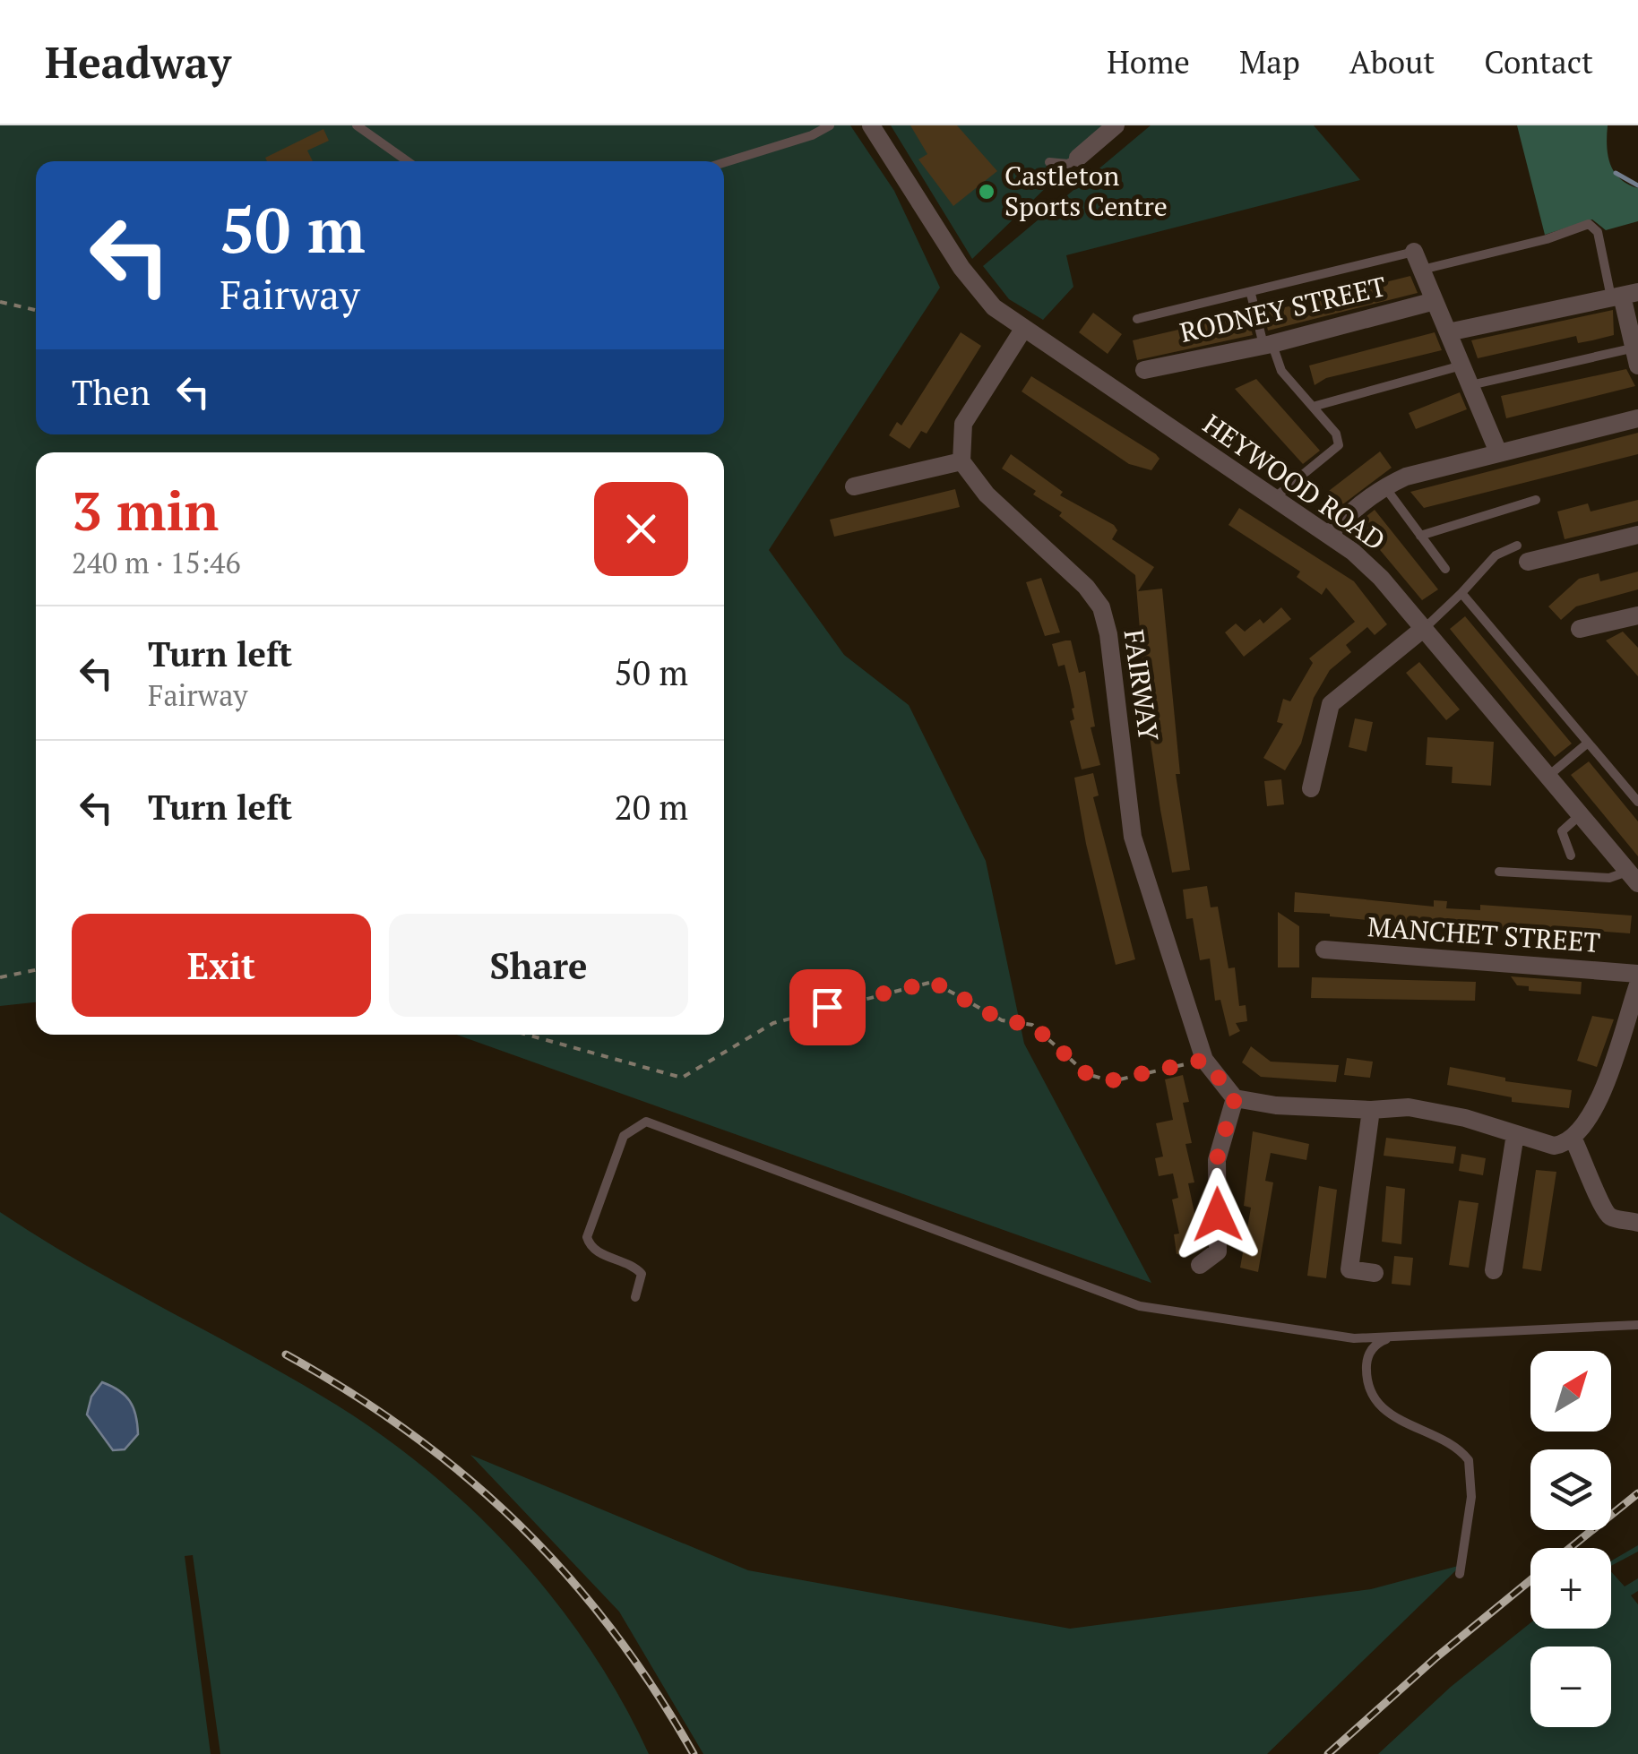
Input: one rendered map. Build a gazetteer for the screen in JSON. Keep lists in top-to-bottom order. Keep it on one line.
{"streets":{"street":["RODNEY STREET","HEYWOOD ROAD","FAIRWAY","MANCHET STREET"]},"places":["Castleton Sports Centre"],"north":"top right","page":{"header":"Headway","nav":["Home","Map","About","Contact"],"turn":["50 m","Fairway"],"then":"Then","heading":["3 min","240 m · 15:46"],"list":[{"name":"Turn left","note":"Fairway","value":"50 m"},{"name":"Turn left","value":"20 m"}],"buttons":["Exit","Share"],"map_buttons":["+","−"]}}
